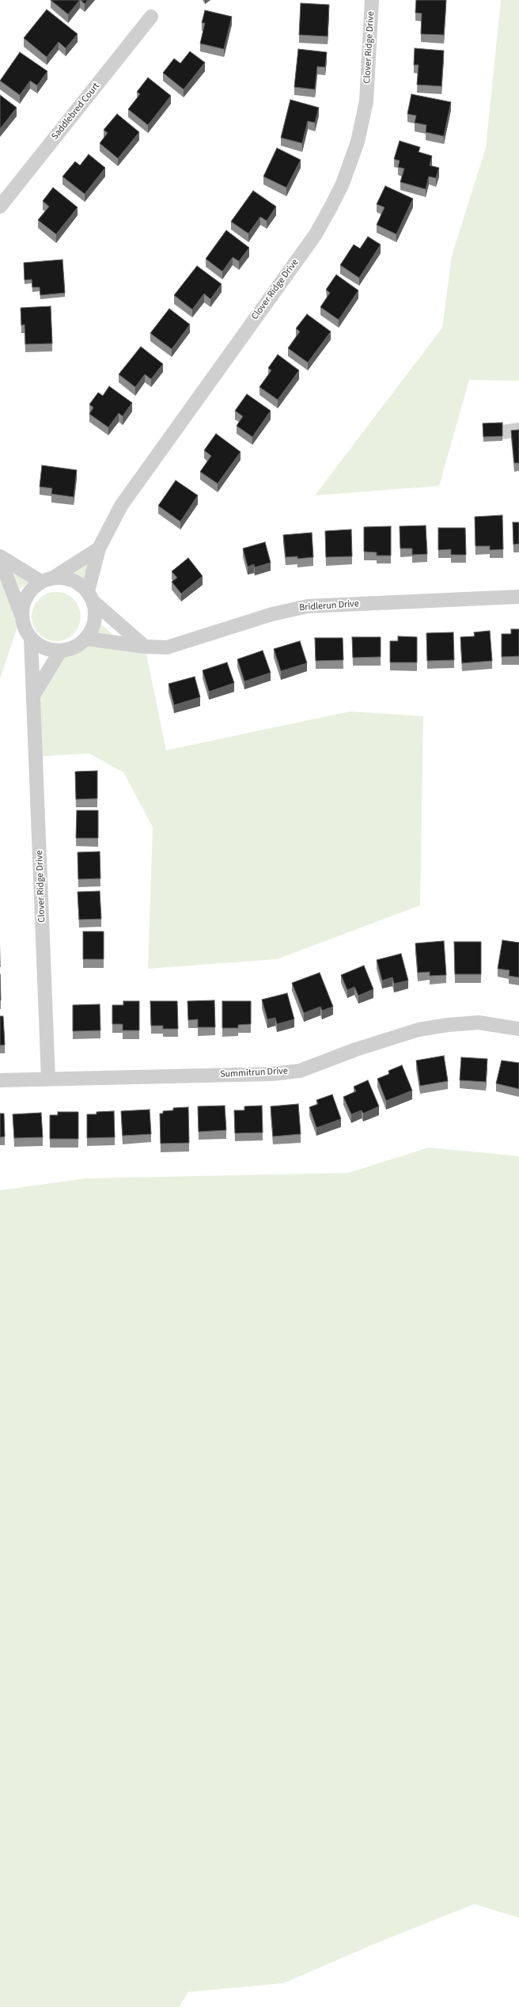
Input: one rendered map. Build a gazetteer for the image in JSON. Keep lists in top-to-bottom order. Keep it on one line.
{"streets":{"street":["Clover Ridge Drive","Saddlebred Court","Bridlerun Drive","Summitrun Drive"]},"crossings":[["Clover Ridge Drive","Bridlerun Drive"],["Clover Ridge Drive","Summitrun Drive"]]}
